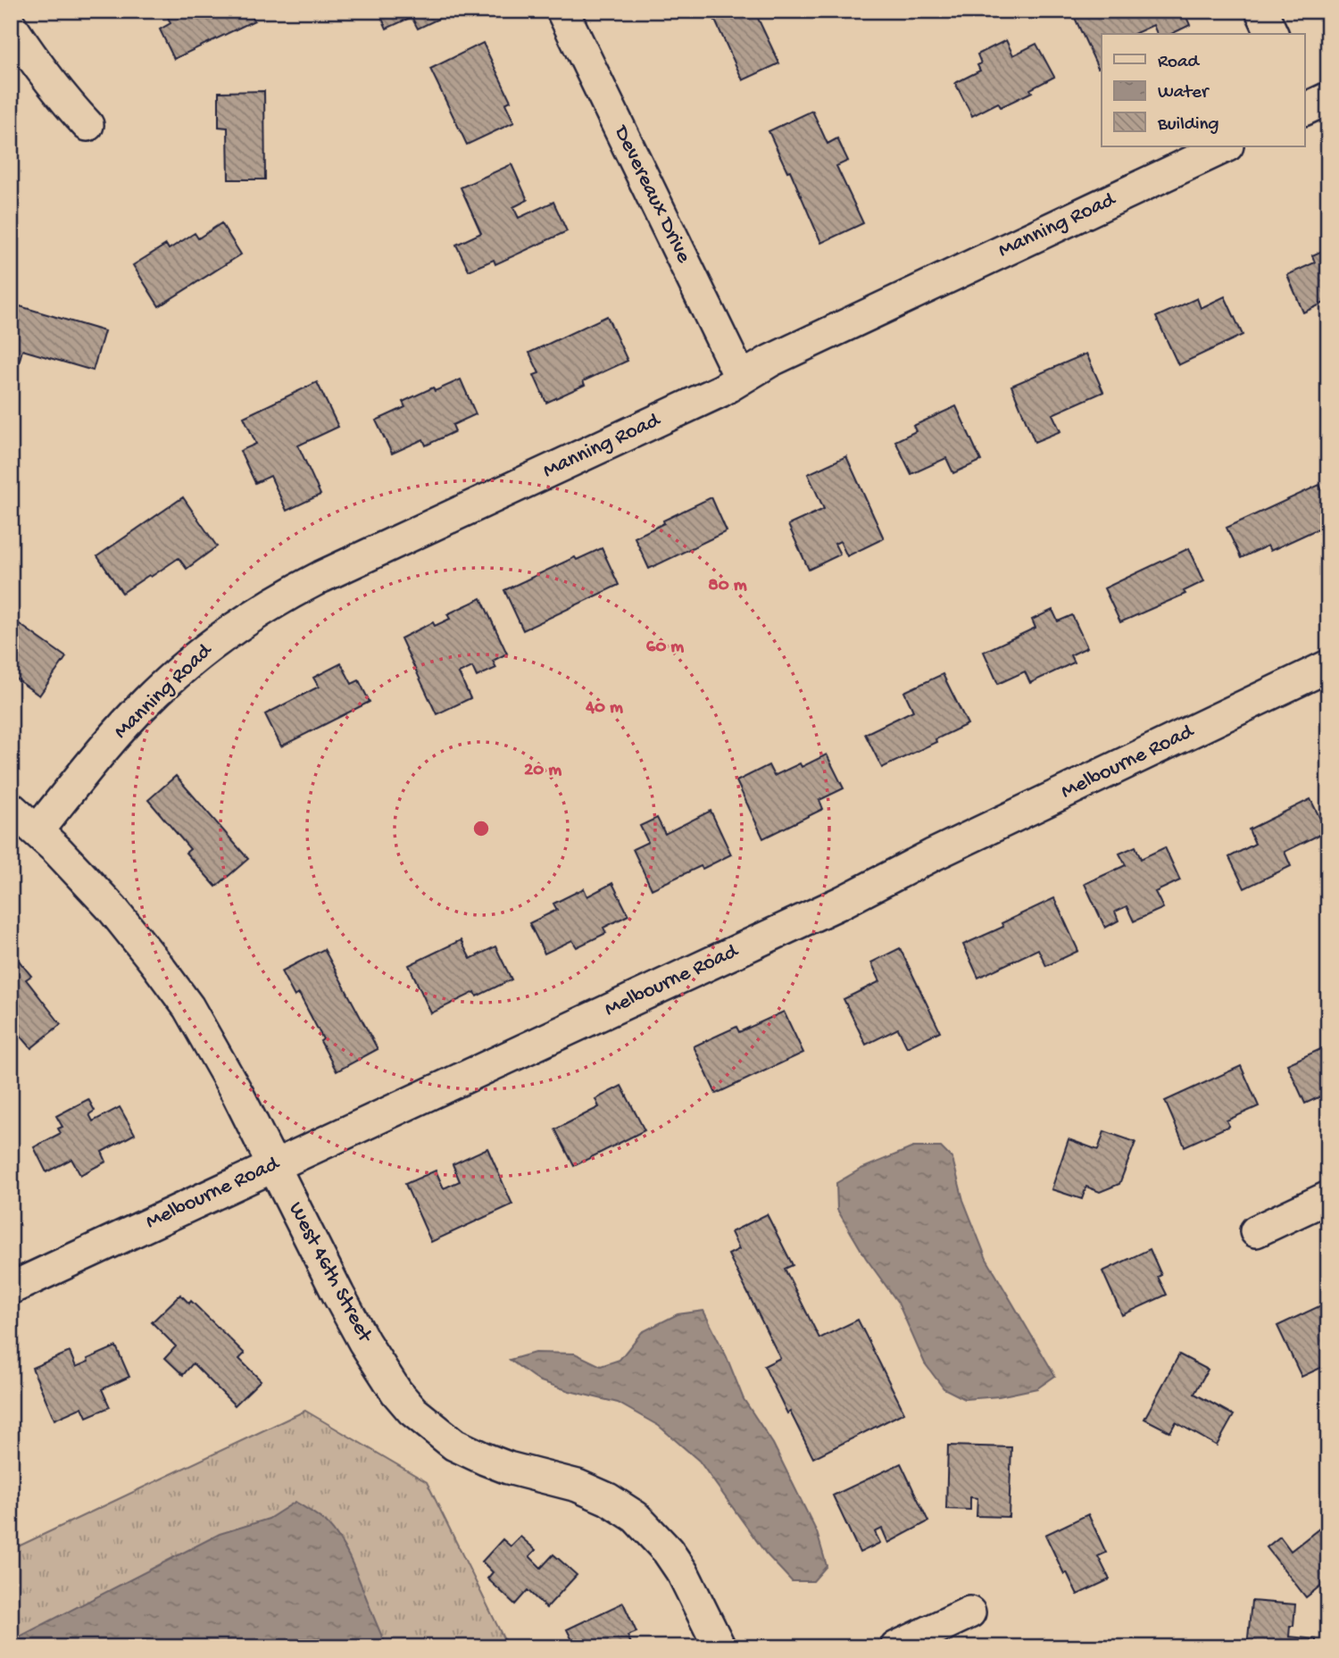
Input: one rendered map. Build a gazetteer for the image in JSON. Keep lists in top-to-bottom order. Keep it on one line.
{"streets":{"street":["Devereaux Drive","Manning Road","Melbourne Road","West 46th Street"]},"crossings":[["Devereaux Drive","Manning Road"],["Manning Road","West 46th Street"],["Melbourne Road","West 46th Street"]],"legend":["Road","Water","Building"],"rings":["80 m","60 m","40 m","20 m"]}
